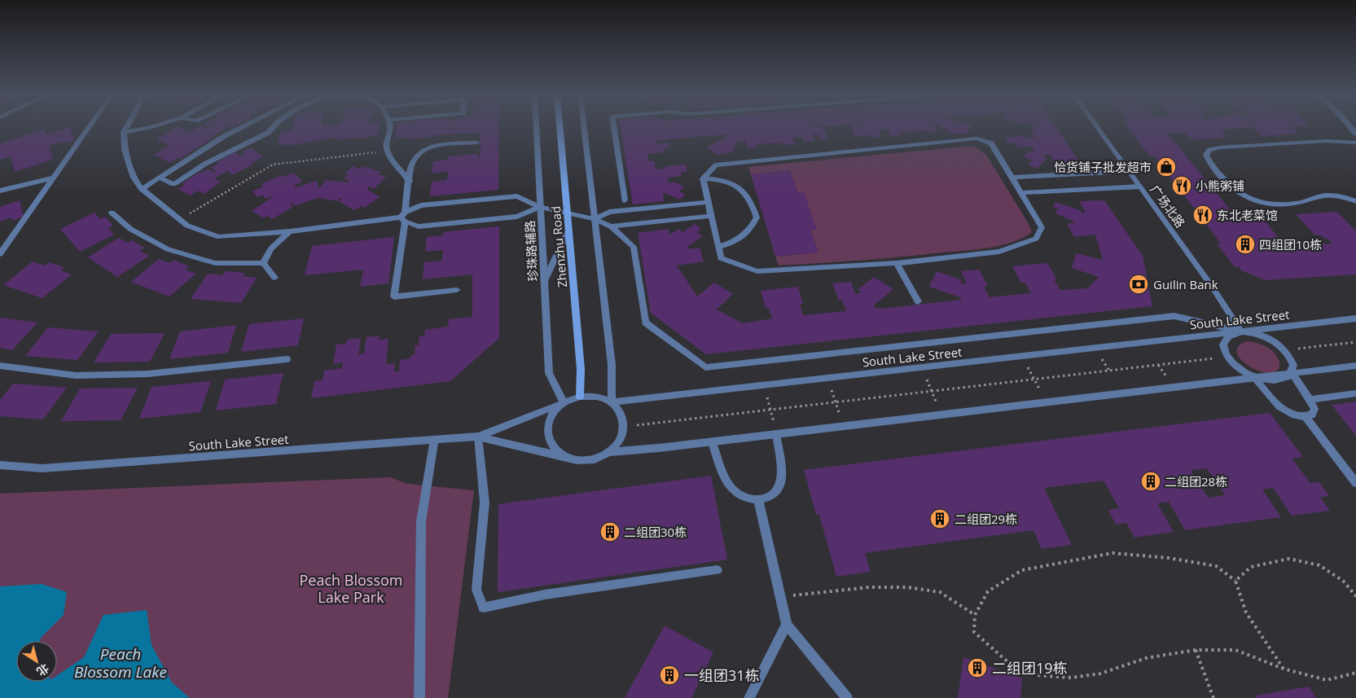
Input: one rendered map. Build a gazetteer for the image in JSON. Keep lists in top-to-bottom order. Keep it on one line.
{"streets":{"street":["广场北路","Zhenzhu Road","珍珠路辅路","South Lake Street"]},"crossings":[["广场北路","South Lake Street"],["Zhenzhu Road","珍珠路辅路"],["Zhenzhu Road","South Lake Street"],["珍珠路辅路","South Lake Street"]],"water":["Peach Blossom Lake"],"parks":["Peach Blossom Lake Park"],"places":{"shop":["恰货铺子批发超市"],"restaurant":["小熊粥铺","东北老菜馆"],"building":["四组团10栋","二组团28栋","二组团29栋","二组团30栋","二组团19栋","一组团31栋"],"bank":["Guilin Bank"]},"north":"bottom right"}
